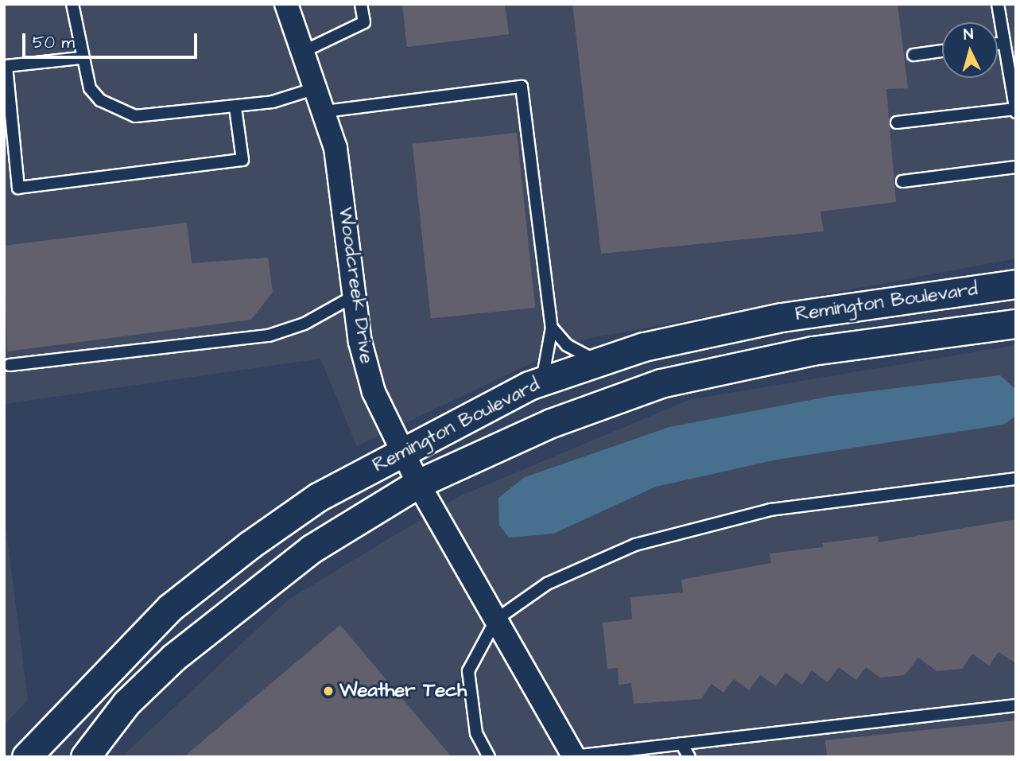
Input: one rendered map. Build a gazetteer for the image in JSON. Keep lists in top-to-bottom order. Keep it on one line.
{"streets":{"street":["Woodcreek Drive","Remington Boulevard"]},"crossings":[["Woodcreek Drive","Remington Boulevard"]],"places":["Weather Tech"],"scale_bar":"50 m","north":"top"}
